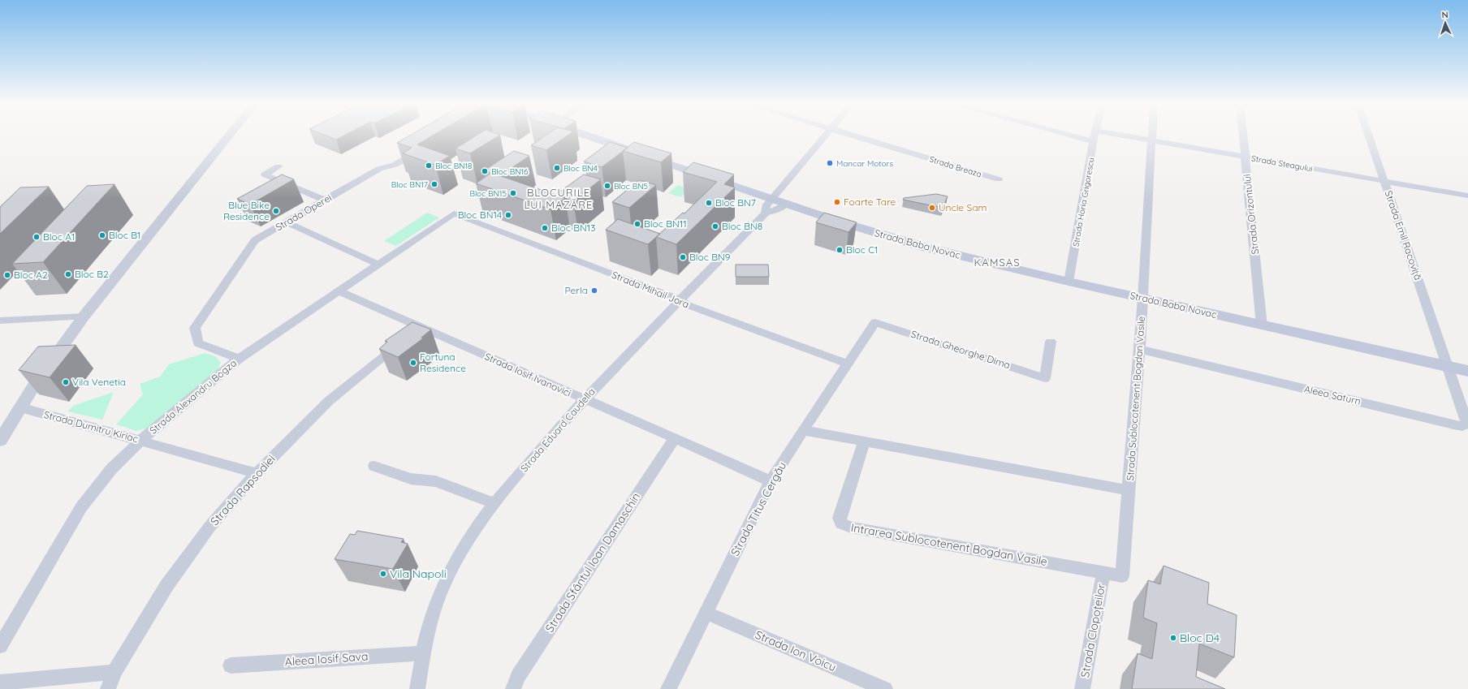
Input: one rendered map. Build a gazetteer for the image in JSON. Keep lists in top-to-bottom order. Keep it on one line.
{"streets":{"main road":["Strada Baba Novac"],"street":["Strada Steagului","Strada Breaza","Strada Horia Grigorescu","Strada Operei","Strada Orizontului","Strada Emil Racoviță","Strada Mihail Jora","Strada Gheorghe Dima","Strada Iosif Ivanovici","Aleea Saturn","Strada Alexandru Bogza","Strada Sublocotenent Bogdan Vasile","Strada Dumitru Kiriac","Strada Eduard Caudella","Strada Rapsodiei","Strada Titus Cergău","Intrarea Sublocotenent Bogdan Vasile","Strada Sfântul Ioan Damaschin","Strada Clopoțeilor","Strada Ion Voicu","Aleea Iosif Sava"]},"crossings":[["Strada Steagului","Strada Orizontului"],["Strada Steagului","Strada Emil Racoviță"],["Strada Steagului","Strada Sublocotenent Bogdan Vasile"],["Strada Horia Grigorescu","Strada Baba Novac"],["Strada Operei","Strada Alexandru Bogza"],["Strada Orizontului","Strada Baba Novac"],["Strada Emil Racoviță","Strada Baba Novac"],["Strada Emil Racoviță","Aleea Saturn"],["Strada Baba Novac","Aleea Saturn"],["Strada Baba Novac","Strada Sublocotenent Bogdan Vasile"],["Strada Baba Novac","Strada Eduard Caudella"],["Strada Mihail Jora","Strada Alexandru Bogza"],["Strada Mihail Jora","Strada Eduard Caudella"],["Strada Mihail Jora","Strada Titus Cergău"],["Strada Gheorghe Dima","Strada Titus Cergău"],["Strada Iosif Ivanovici","Strada Alexandru Bogza"],["Strada Iosif Ivanovici","Strada Eduard Caudella"],["Strada Iosif Ivanovici","Strada Rapsodiei"],["Strada Iosif Ivanovici","Strada Titus Cergău"],["Strada Iosif Ivanovici","Strada Sfântul Ioan Damaschin"],["Aleea Saturn","Strada Sublocotenent Bogdan Vasile"],["Strada Alexandru Bogza","Strada Dumitru Kiriac"],["Strada Sublocotenent Bogdan Vasile","Intrarea Sublocotenent Bogdan Vasile"],["Strada Dumitru Kiriac","Strada Rapsodiei"],["Strada Eduard Caudella","Aleea Iosif Sava"],["Strada Titus Cergău","Strada Ion Voicu"],["Intrarea Sublocotenent Bogdan Vasile","Strada Clopoțeilor"]],"districts":["BLOCURILE LUI MAZĂRE","KAMSAS"],"places":["Mancar Motors","Bloc BN18","Bloc BN4","Bloc BN16","Bloc BN17","Bloc BN5","Bloc BN15","Foarte Tare","Bloc BN7","Uncle Sam","Blue Bike Residence","Bloc BN14","Bloc BN11","Bloc BN8","Bloc BN13","Bloc B1","Bloc A1","Bloc C1","Bloc BN9","Bloc B2","Bloc A2","Perla","Fortuna Residence","Vila Venetia","Vila Napoli","Bloc D4"],"north":"top"}
